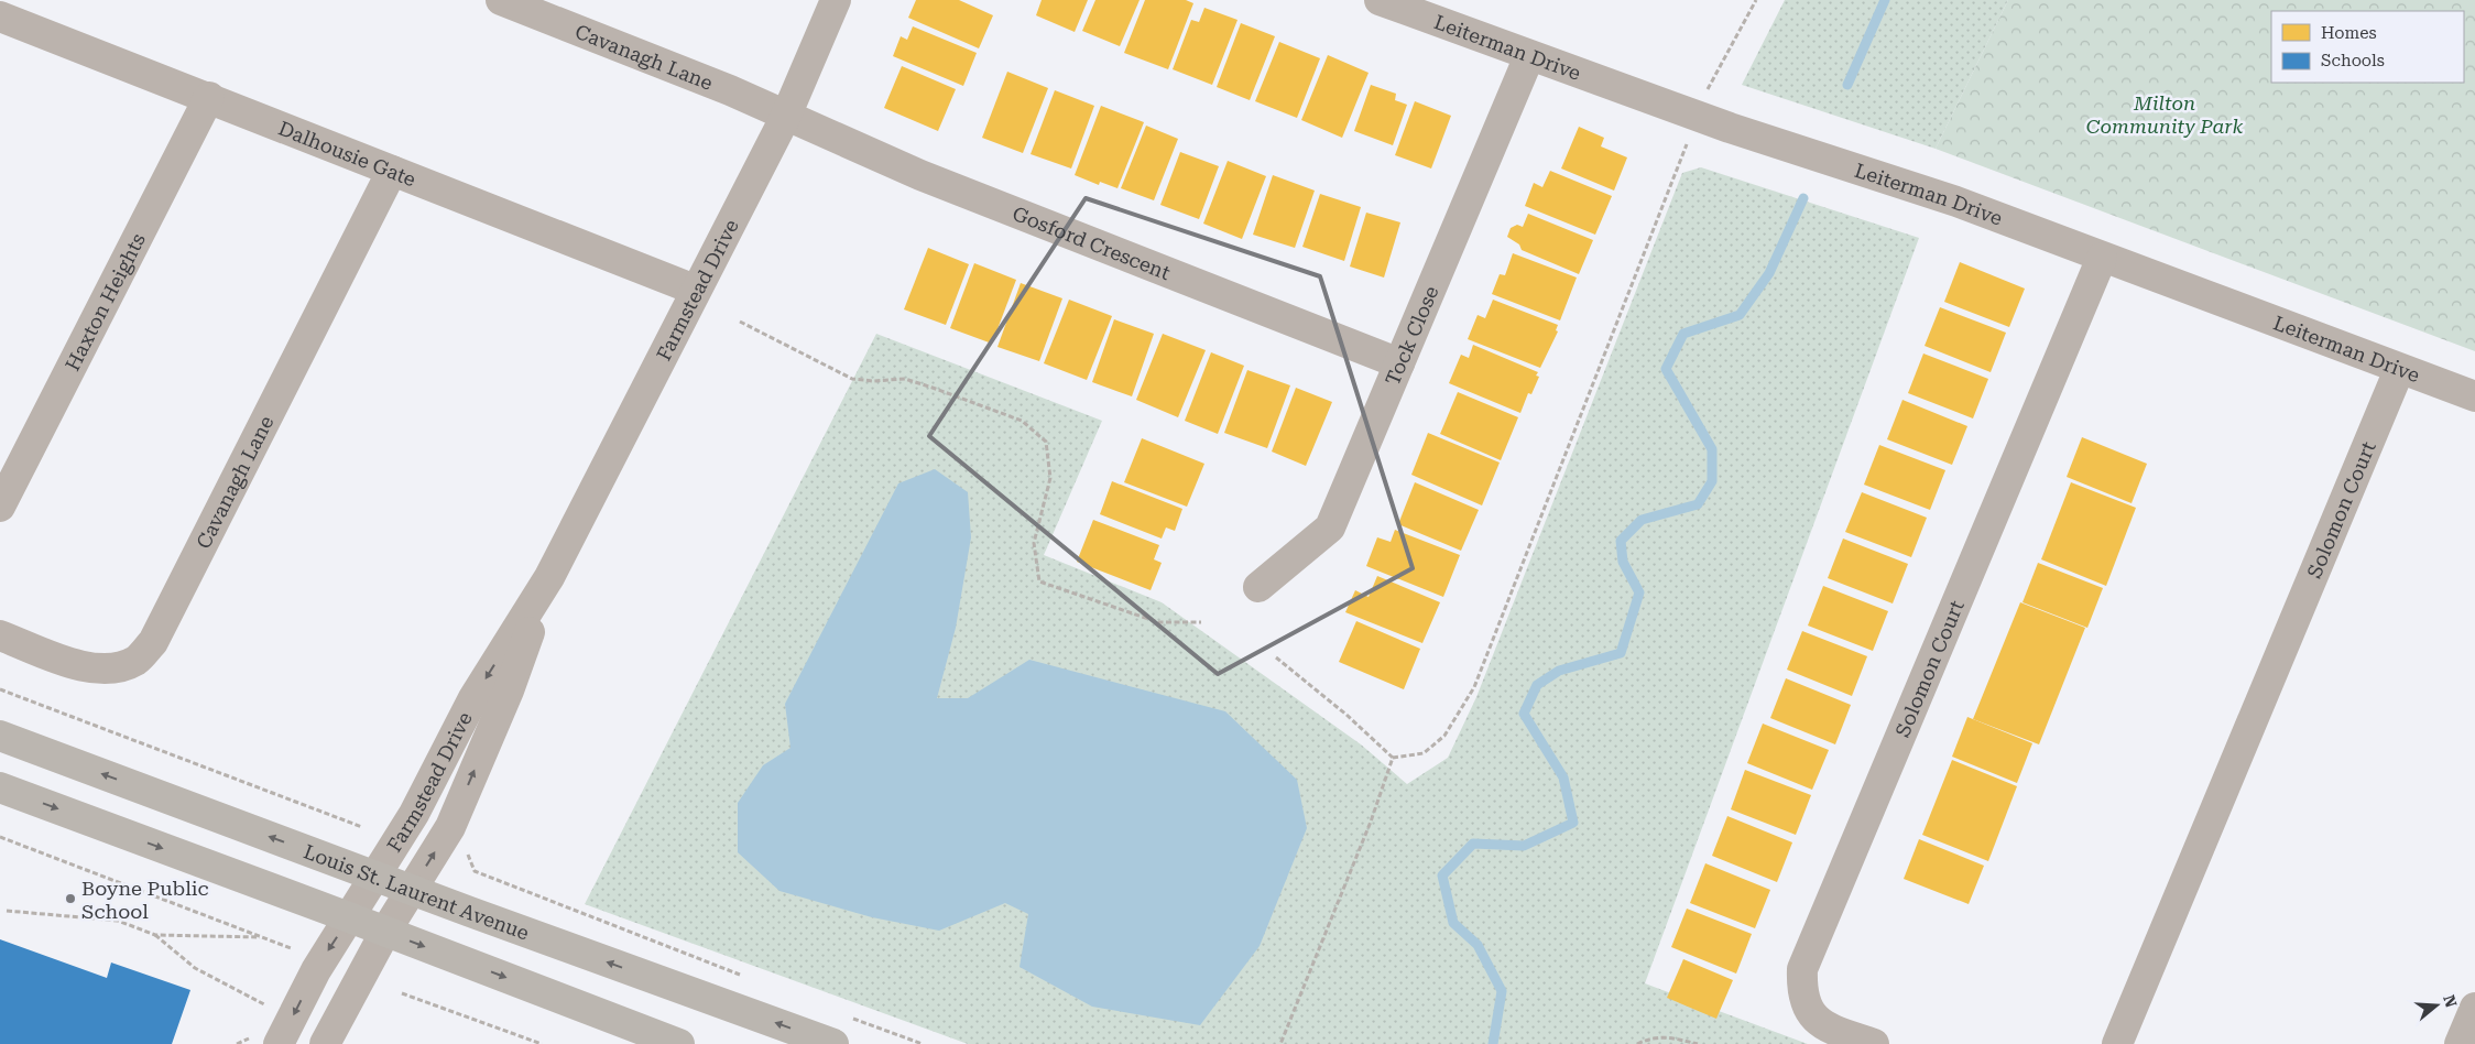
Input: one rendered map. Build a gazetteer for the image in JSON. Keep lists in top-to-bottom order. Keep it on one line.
{"streets":{"main road":["Louis St. Laurent Avenue"],"street":["Leiterman Drive","Cavanagh Lane","Dalhousie Gate","Gosford Crescent","Farmstead Drive","Haxton Heights","Tock Close","Solomon Court"]},"crossings":[["Leiterman Drive","Tock Close"],["Leiterman Drive","Solomon Court"],["Cavanagh Lane","Dalhousie Gate"],["Cavanagh Lane","Gosford Crescent"],["Cavanagh Lane","Farmstead Drive"],["Dalhousie Gate","Farmstead Drive"],["Dalhousie Gate","Haxton Heights"],["Gosford Crescent","Farmstead Drive"],["Gosford Crescent","Tock Close"],["Farmstead Drive","Louis St. Laurent Avenue"]],"parks":["Milton Community Park"],"places":["Boyne Public School"],"legend":["Homes","Schools"],"north":"right"}
